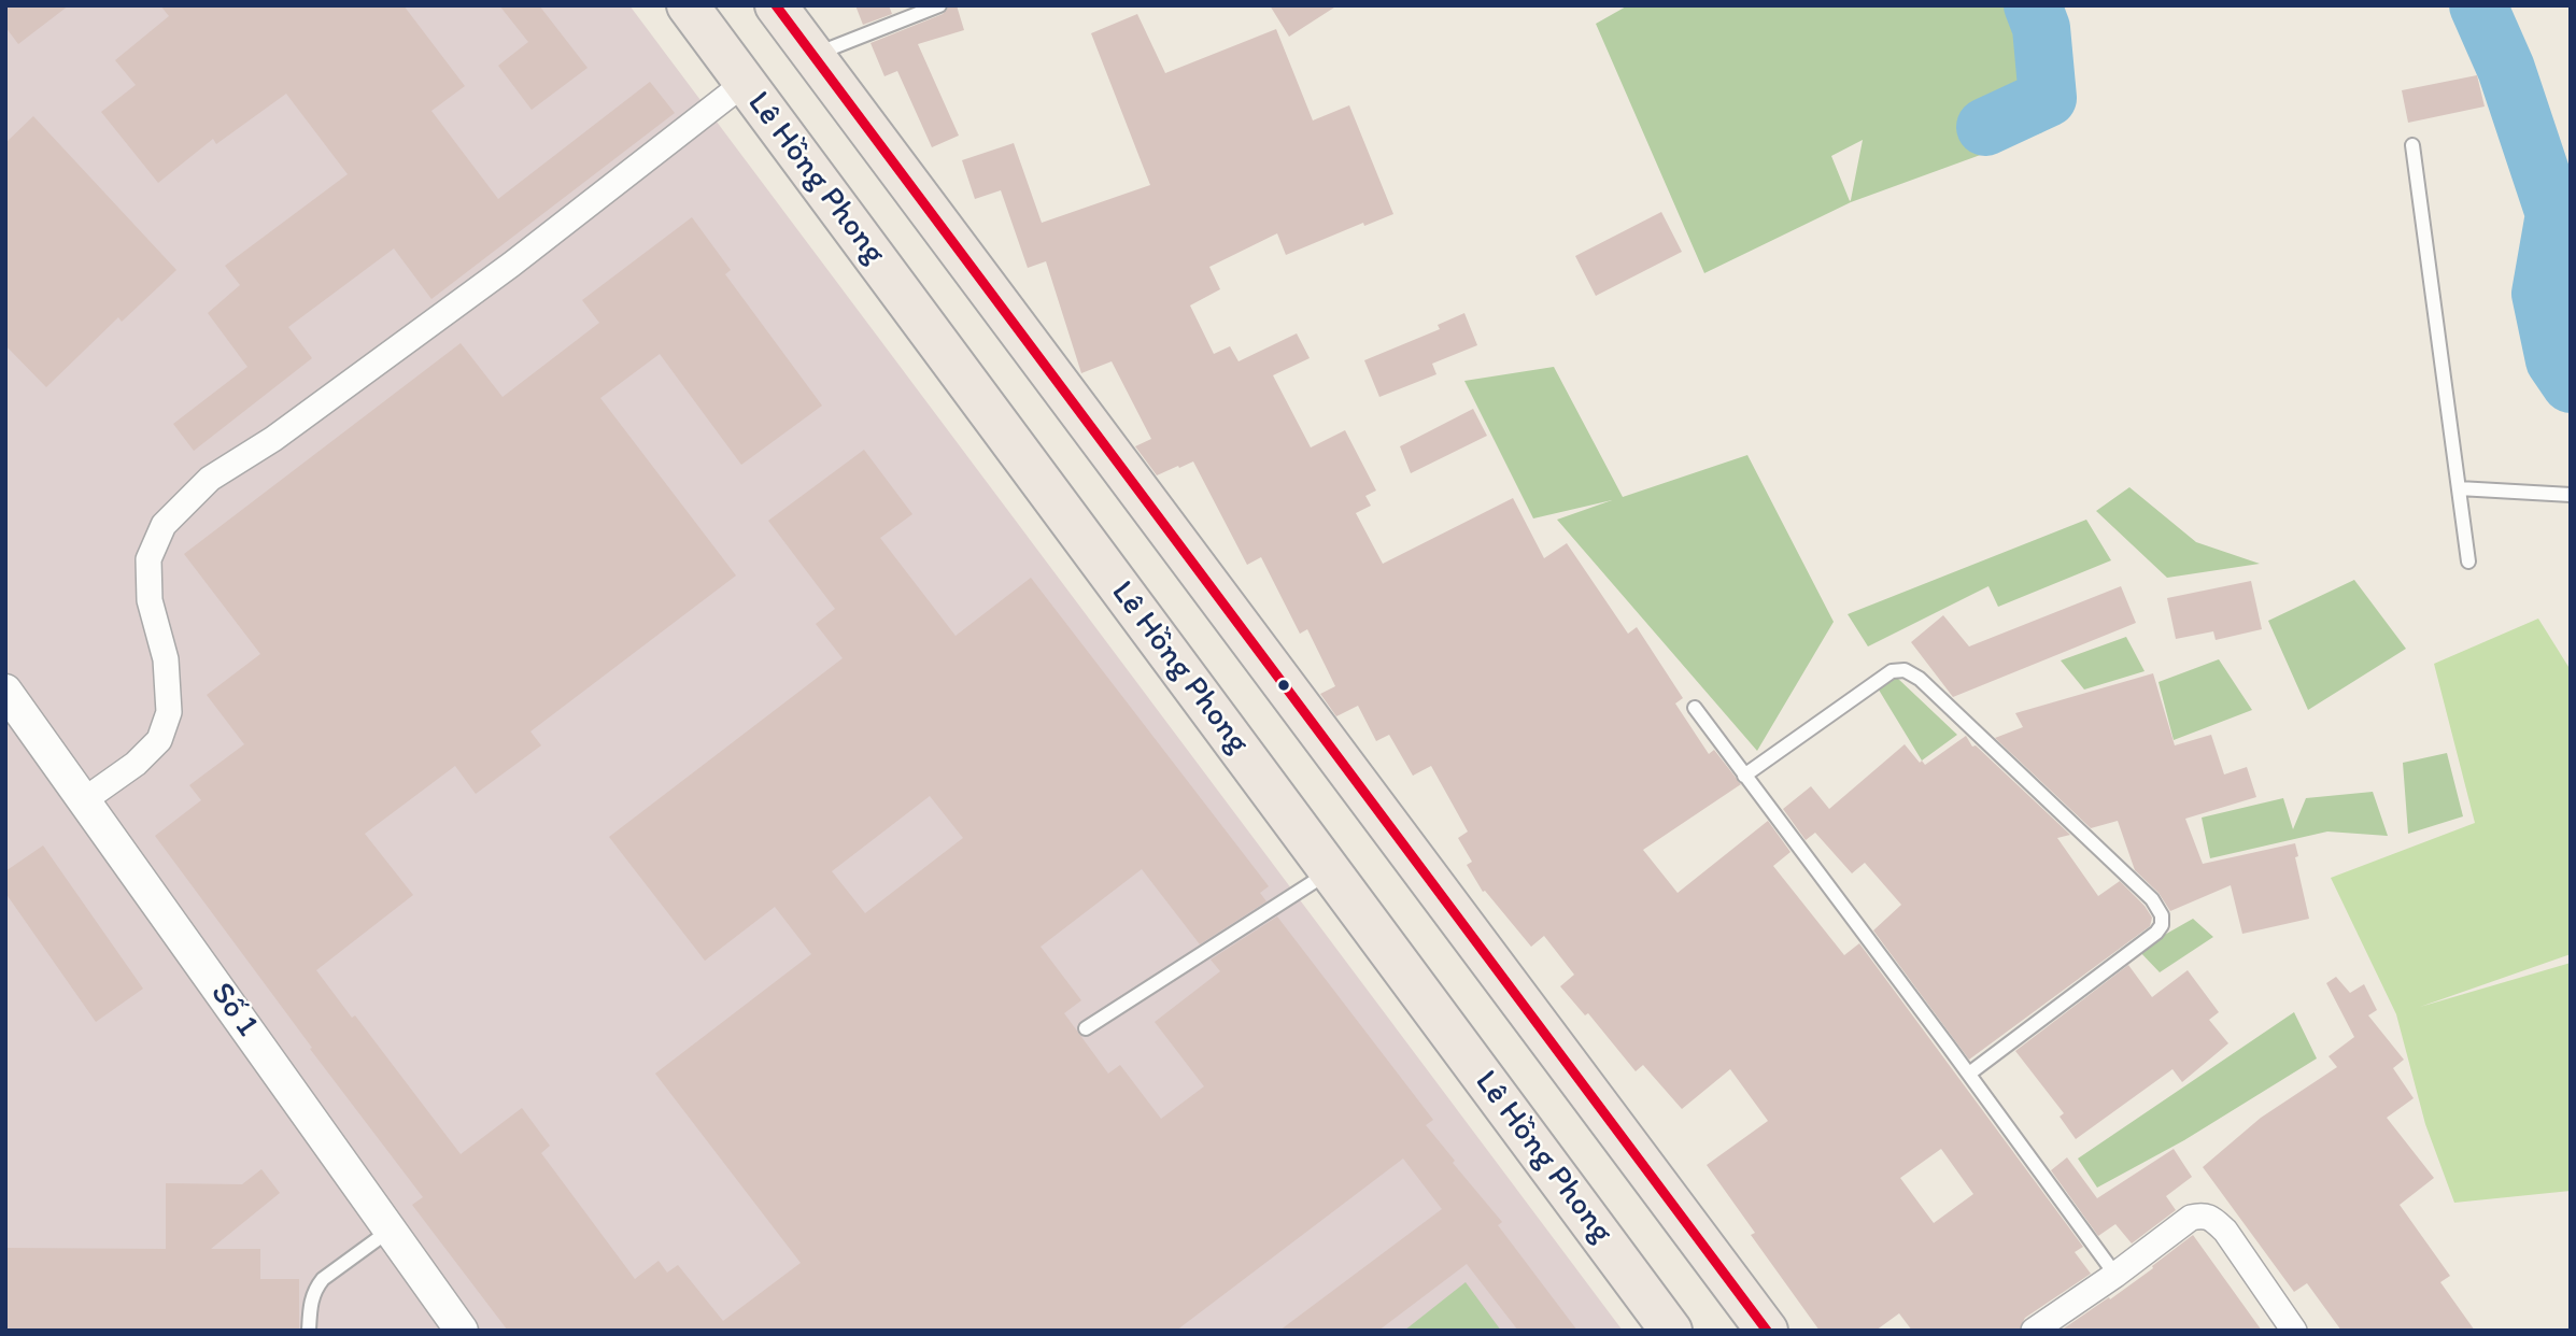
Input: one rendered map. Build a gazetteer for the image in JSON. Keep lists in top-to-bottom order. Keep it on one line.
{"streets":{"highway":["Lê Hồng Phong"],"street":["Số 1"]}}
